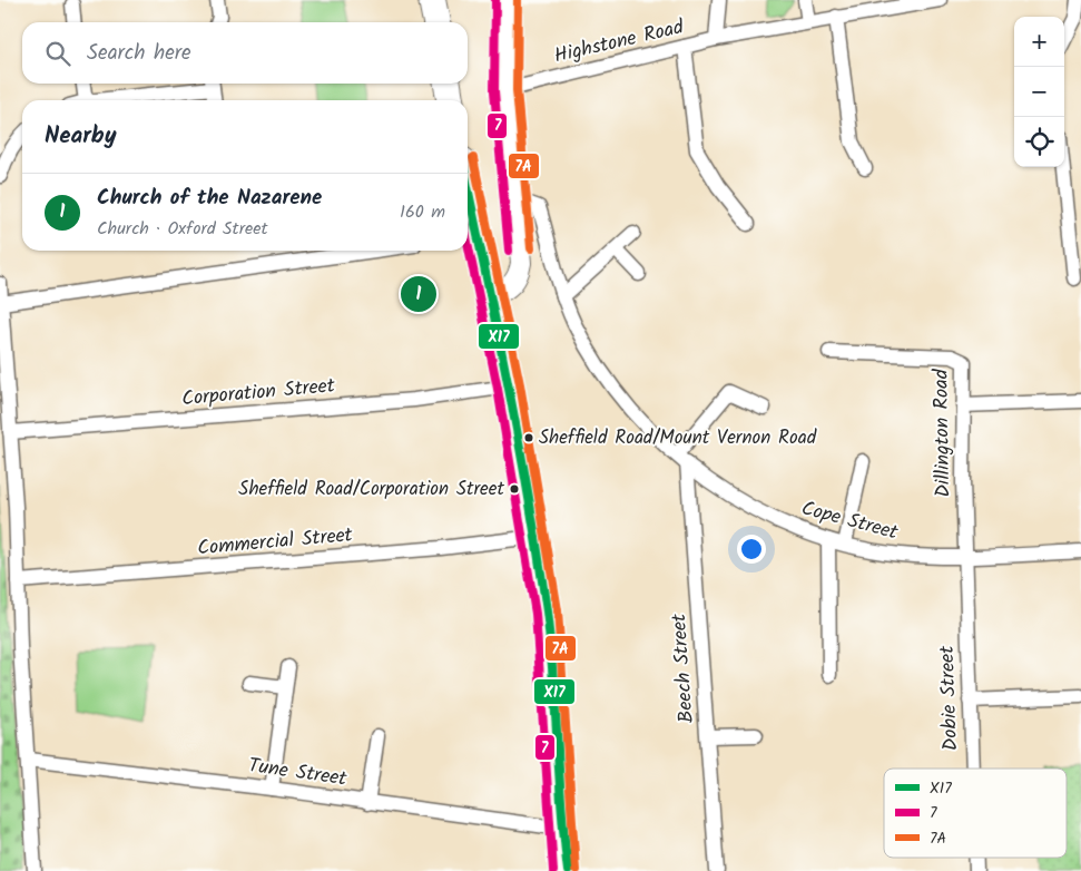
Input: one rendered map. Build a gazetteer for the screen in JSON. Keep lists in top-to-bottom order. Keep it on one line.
{"streets":{"street":["Highstone Road","Corporation Street","Dillington Road","Cope Street","Commercial Street","Beech Street","Dobie Street","Tune Street"]},"crossings":[["Dillington Road","Cope Street"],["Dillington Road","Dobie Street"],["Cope Street","Beech Street"],["Cope Street","Dobie Street"]],"places":["Sheffield Road/Mount Vernon Road","Sheffield Road/Corporation Street"],"lines":["transit line 7","transit line 7A","transit line X17"],"legend":["X17","7","7A"],"page":{"map_buttons":["+","−"],"search":"Search here","heading":"Nearby","list":[{"mark":"1","name":"Church of the Nazarene","note":"Church · Oxford Street","value":"160 m"}],"pins":"1"}}
